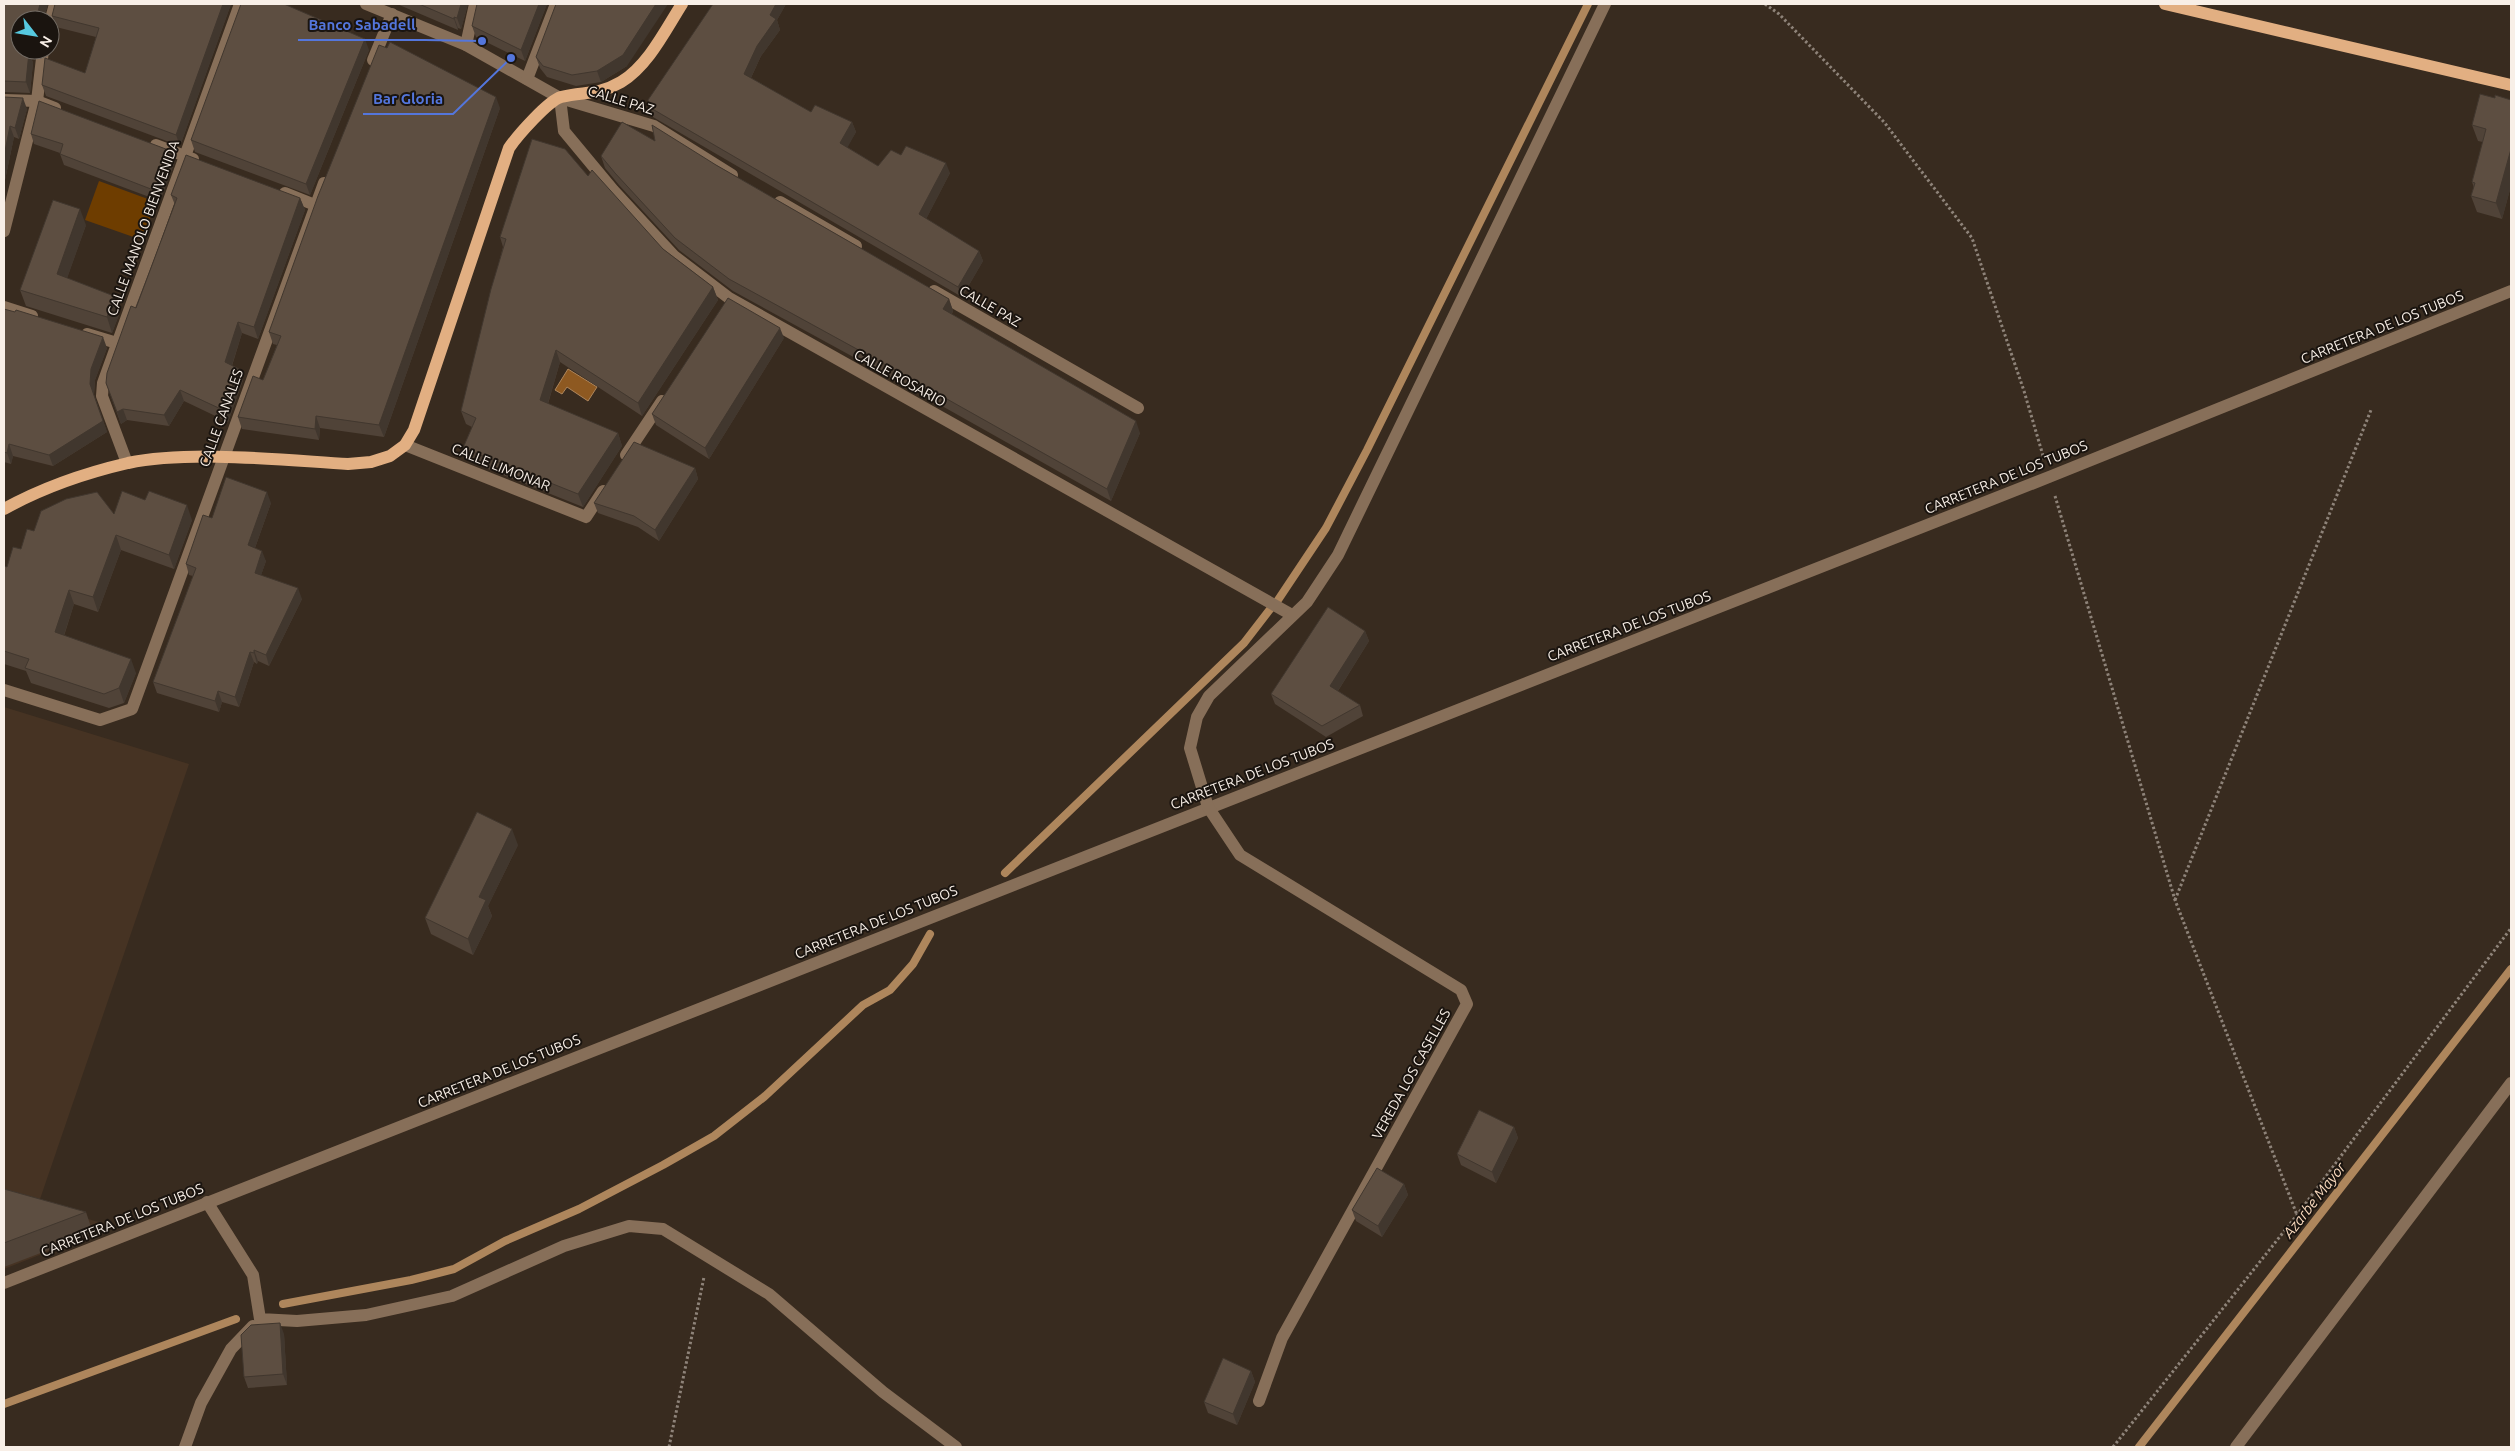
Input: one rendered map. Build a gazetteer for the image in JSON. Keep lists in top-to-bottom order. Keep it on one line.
{"streets":{"street":["CALLE PAZ","CALLE MANOLO BIENVENIDA","CARRETERA DE LOS TUBOS","CALLE ROSARIO","CALLE CANALES","CALLE LIMONAR","VEREDA LOS CASELLES"]},"crossings":[["CALLE PAZ","CALLE ROSARIO"],["CARRETERA DE LOS TUBOS","VEREDA LOS CASELLES"]],"water":["Azarbe Mayor"],"places":["Banco Sabadell","Bar Gloria"],"north":"bottom right"}
